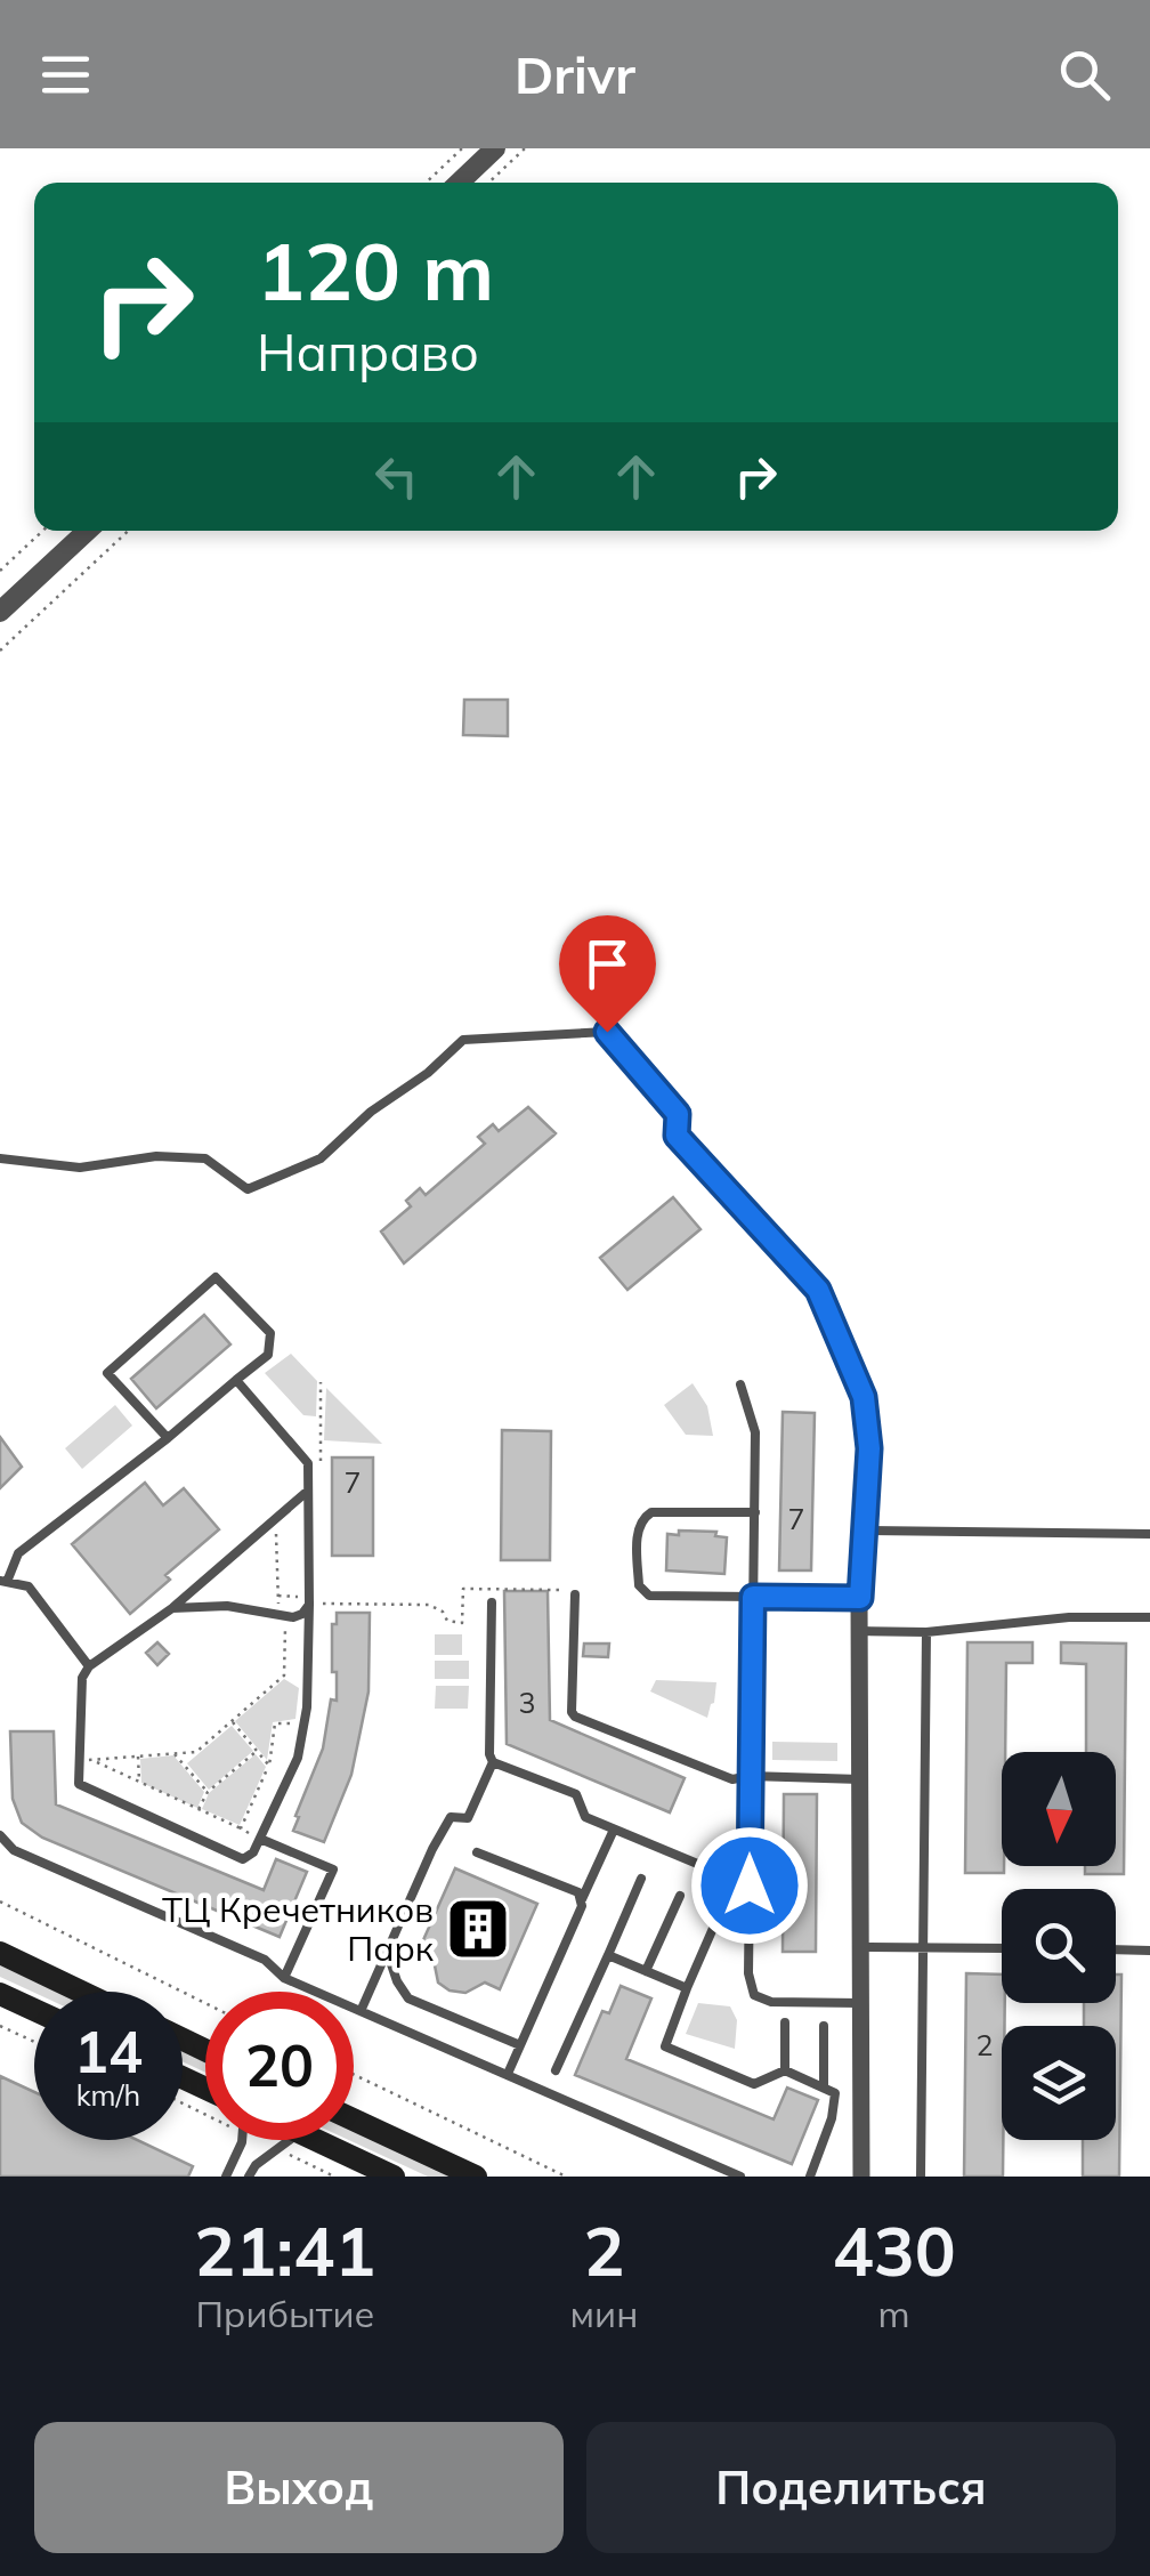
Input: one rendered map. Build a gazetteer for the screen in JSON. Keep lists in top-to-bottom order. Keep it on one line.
{"places":{"building":["ТЦ Кречетников Парк"]},"house_numbers":["7","7","3","2"],"north":"bottom","page":{"header":"Drivr","turn":["120 m","Направо"],"speed":"14 km/h","limit":"20","eta":["21:41","Прибытие","2","мин","430","m"],"buttons":["Выход","Поделиться"]}}
